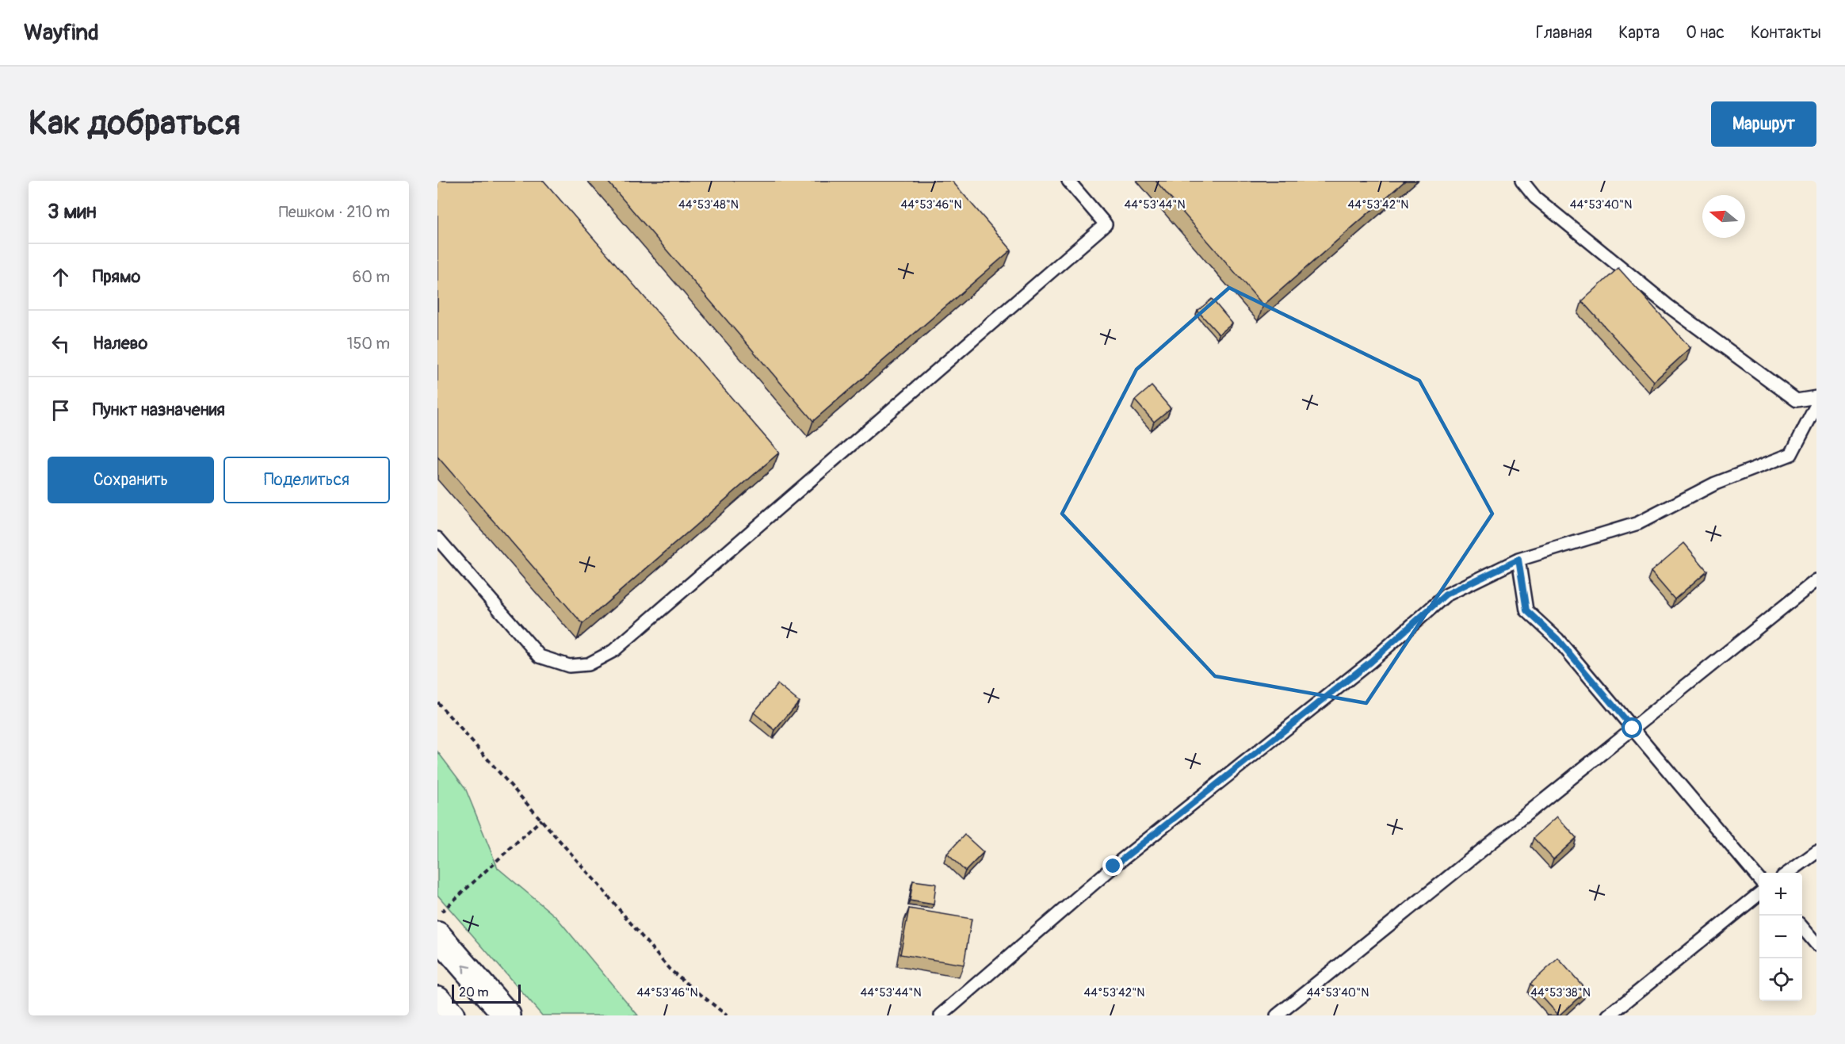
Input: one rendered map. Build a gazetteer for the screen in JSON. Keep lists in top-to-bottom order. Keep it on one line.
{"scale_bar":"20 m","north":"left","page":{"header":"Wayfind","nav":["Главная","Карта","О нас","Контакты"],"buttons":["Маршрут",["Сохранить","Поделиться"]],"title":"Как добраться","heading":["3 мин","Пешком · 210 m"],"list":[["Прямо","60 m"],["Налево","150 m"],"Пункт назначения"],"map_buttons":["+","−"],"scale":"20 m"},"coordinates":["44°53'48\"N","44°53'46\"N","44°53'44\"N","44°53'42\"N","44°53'40\"N","44°53'38\"N"]}
